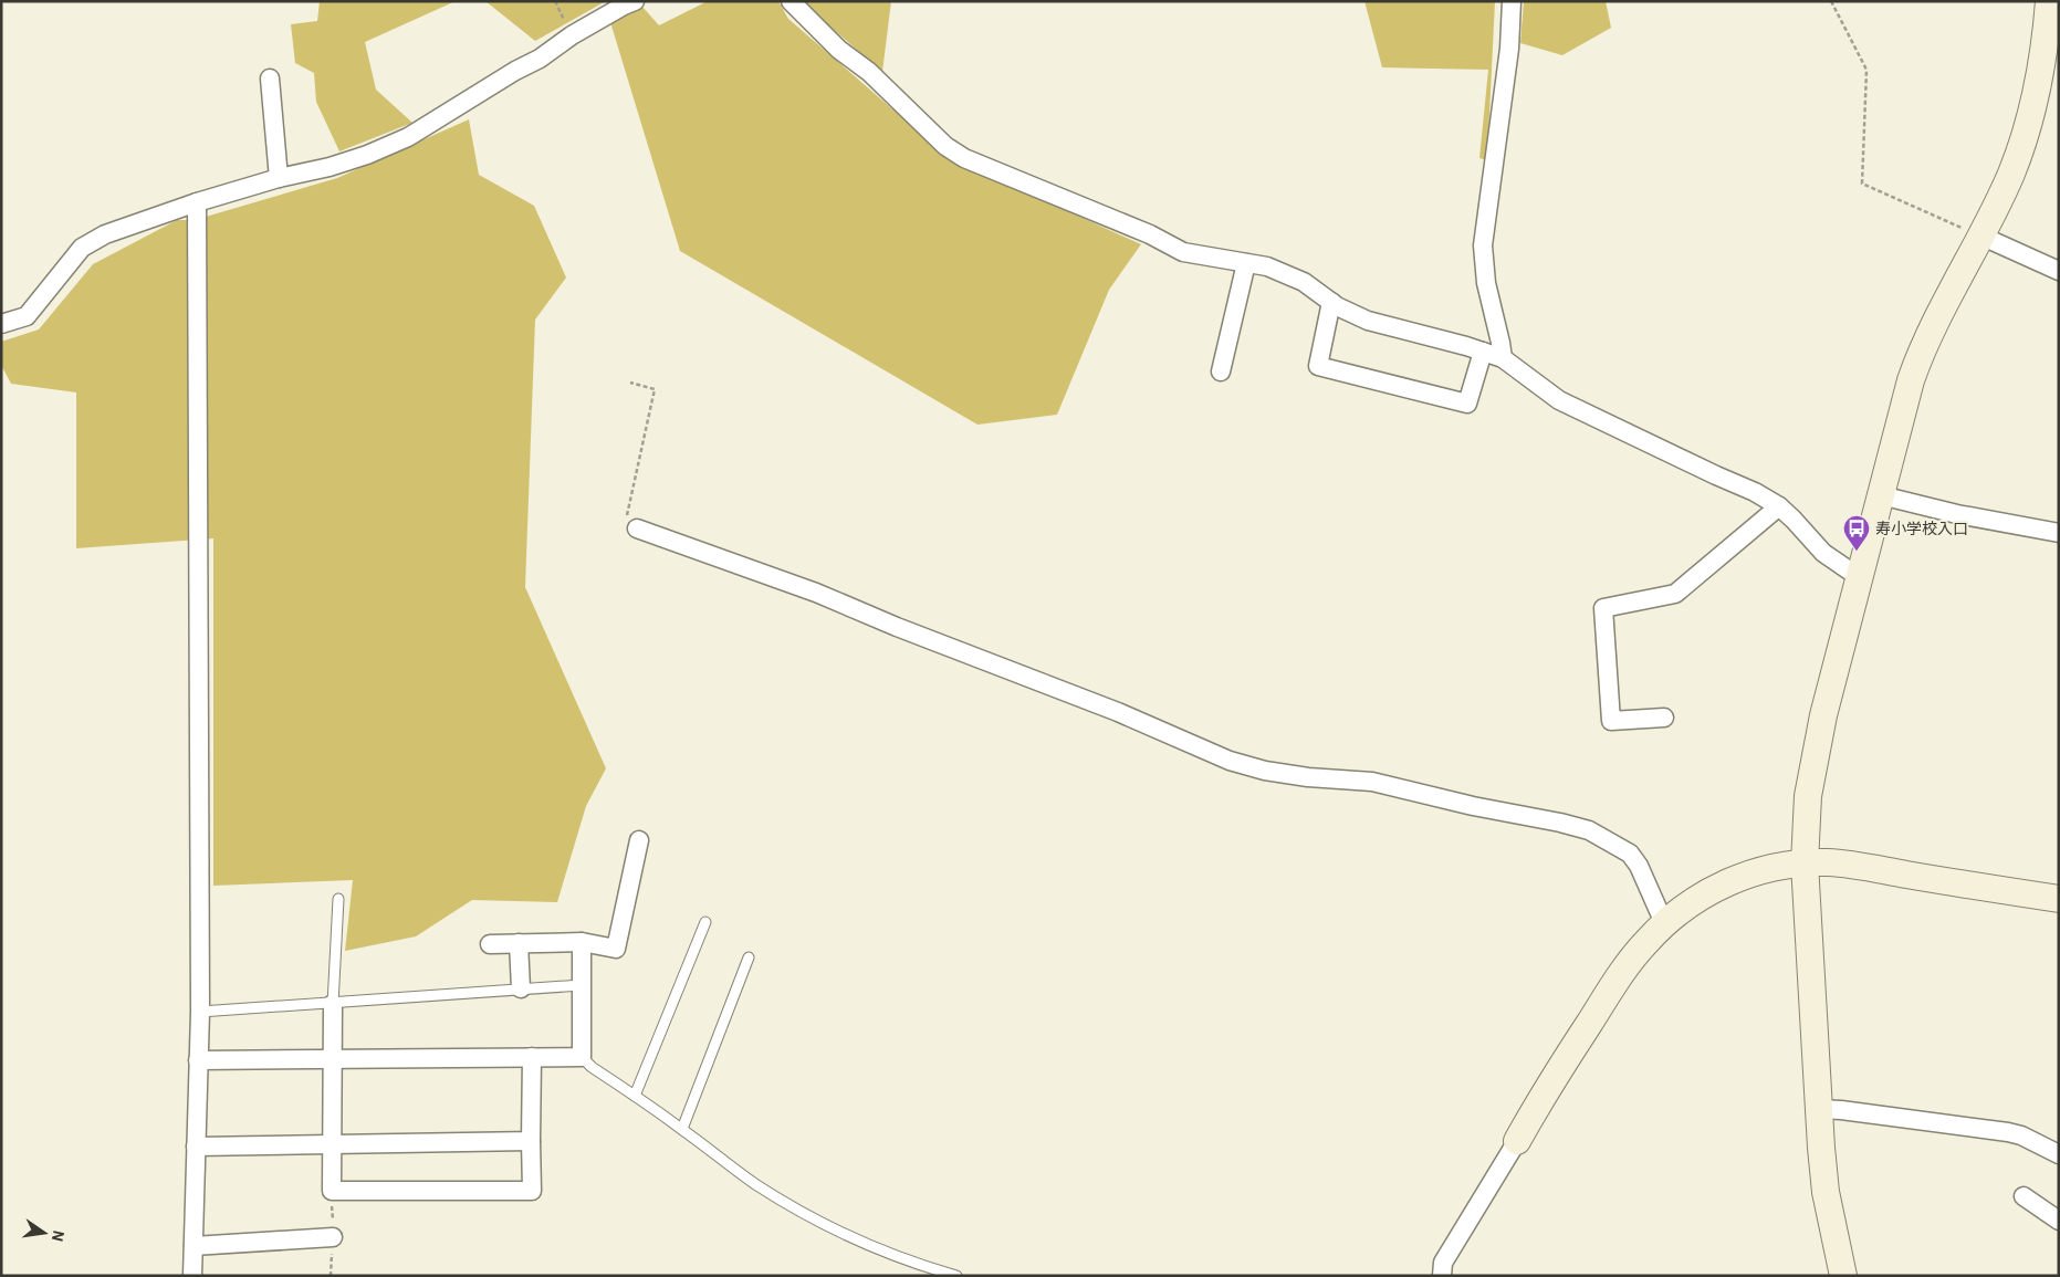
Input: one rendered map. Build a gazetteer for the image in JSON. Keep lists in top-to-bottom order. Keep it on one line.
{"places":{"bus stop":["寿小学校入口"]},"north":"right"}
